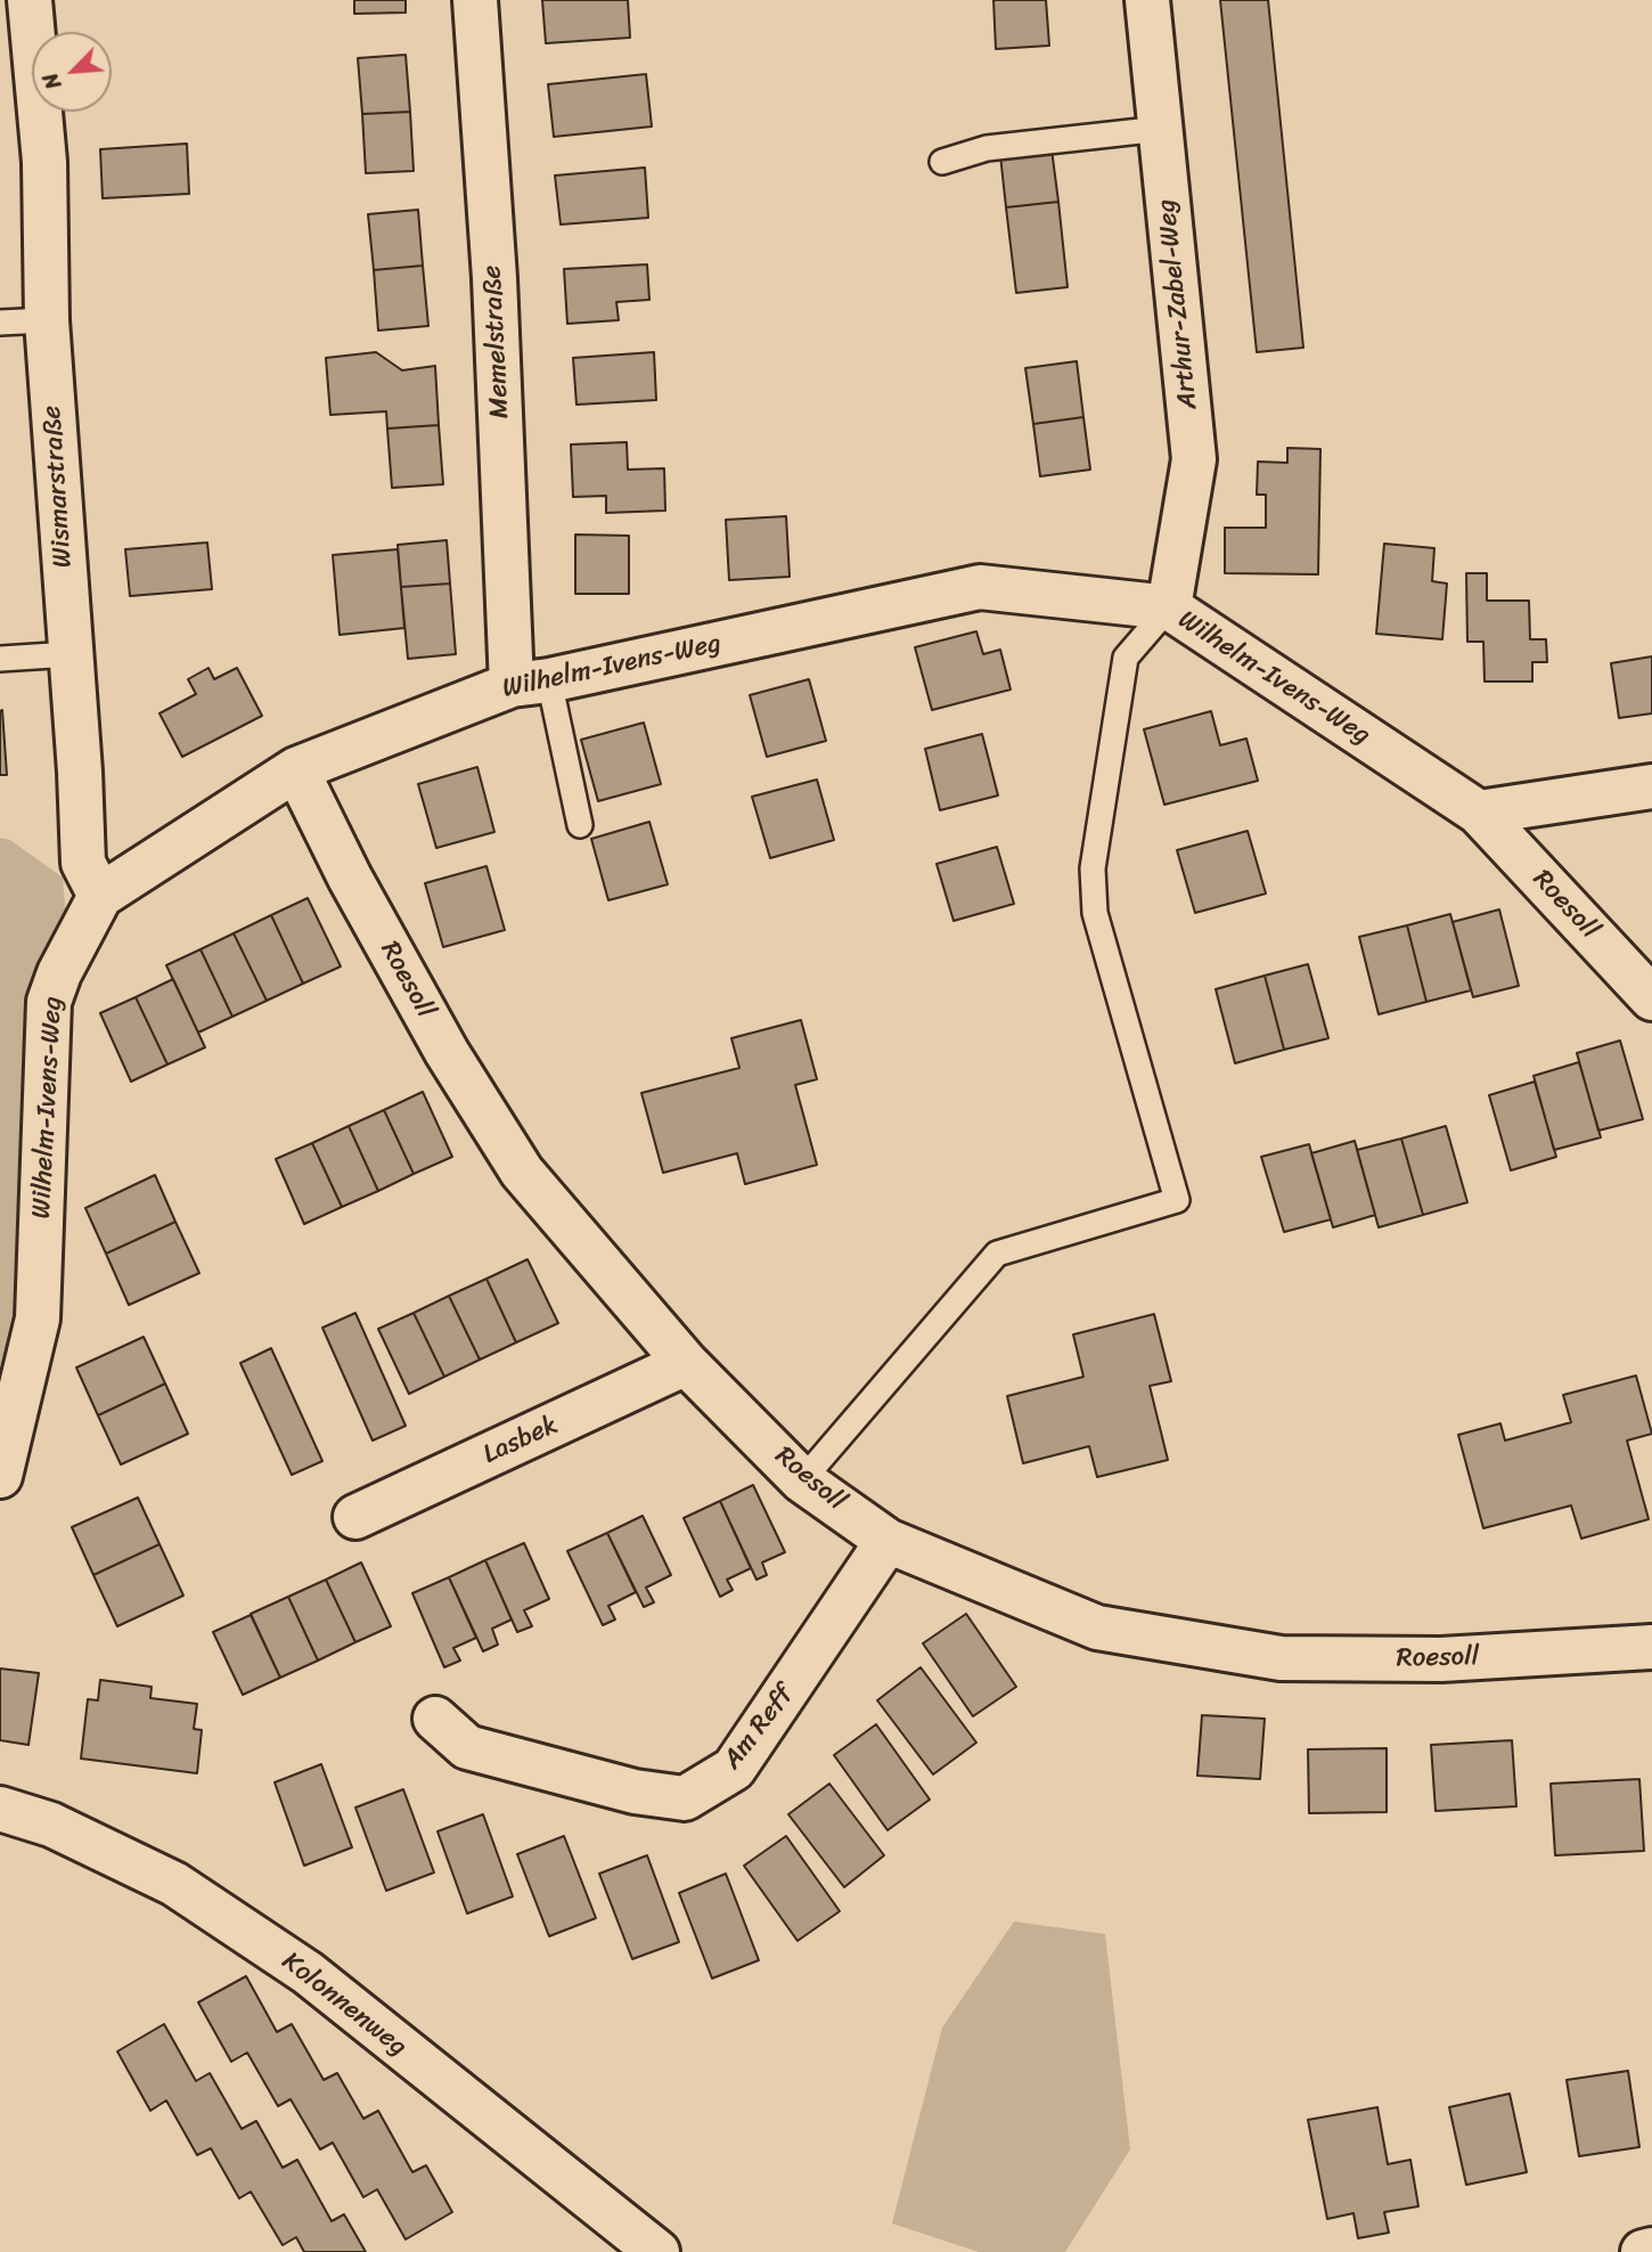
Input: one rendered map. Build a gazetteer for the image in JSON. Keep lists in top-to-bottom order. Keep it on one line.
{"streets":{"street":["Arthur-Zabel-Weg","Memelstraße","Wismarstraße","Wilhelm-Ivens-Weg","Roesoll","Lasbek","Am Reff","Kolonnenweg"]},"crossings":[["Arthur-Zabel-Weg","Wilhelm-Ivens-Weg"],["Memelstraße","Wilhelm-Ivens-Weg"],["Wismarstraße","Wilhelm-Ivens-Weg"],["Wilhelm-Ivens-Weg","Roesoll"],["Roesoll","Lasbek"],["Roesoll","Am Reff"]],"north":"bottom left"}
